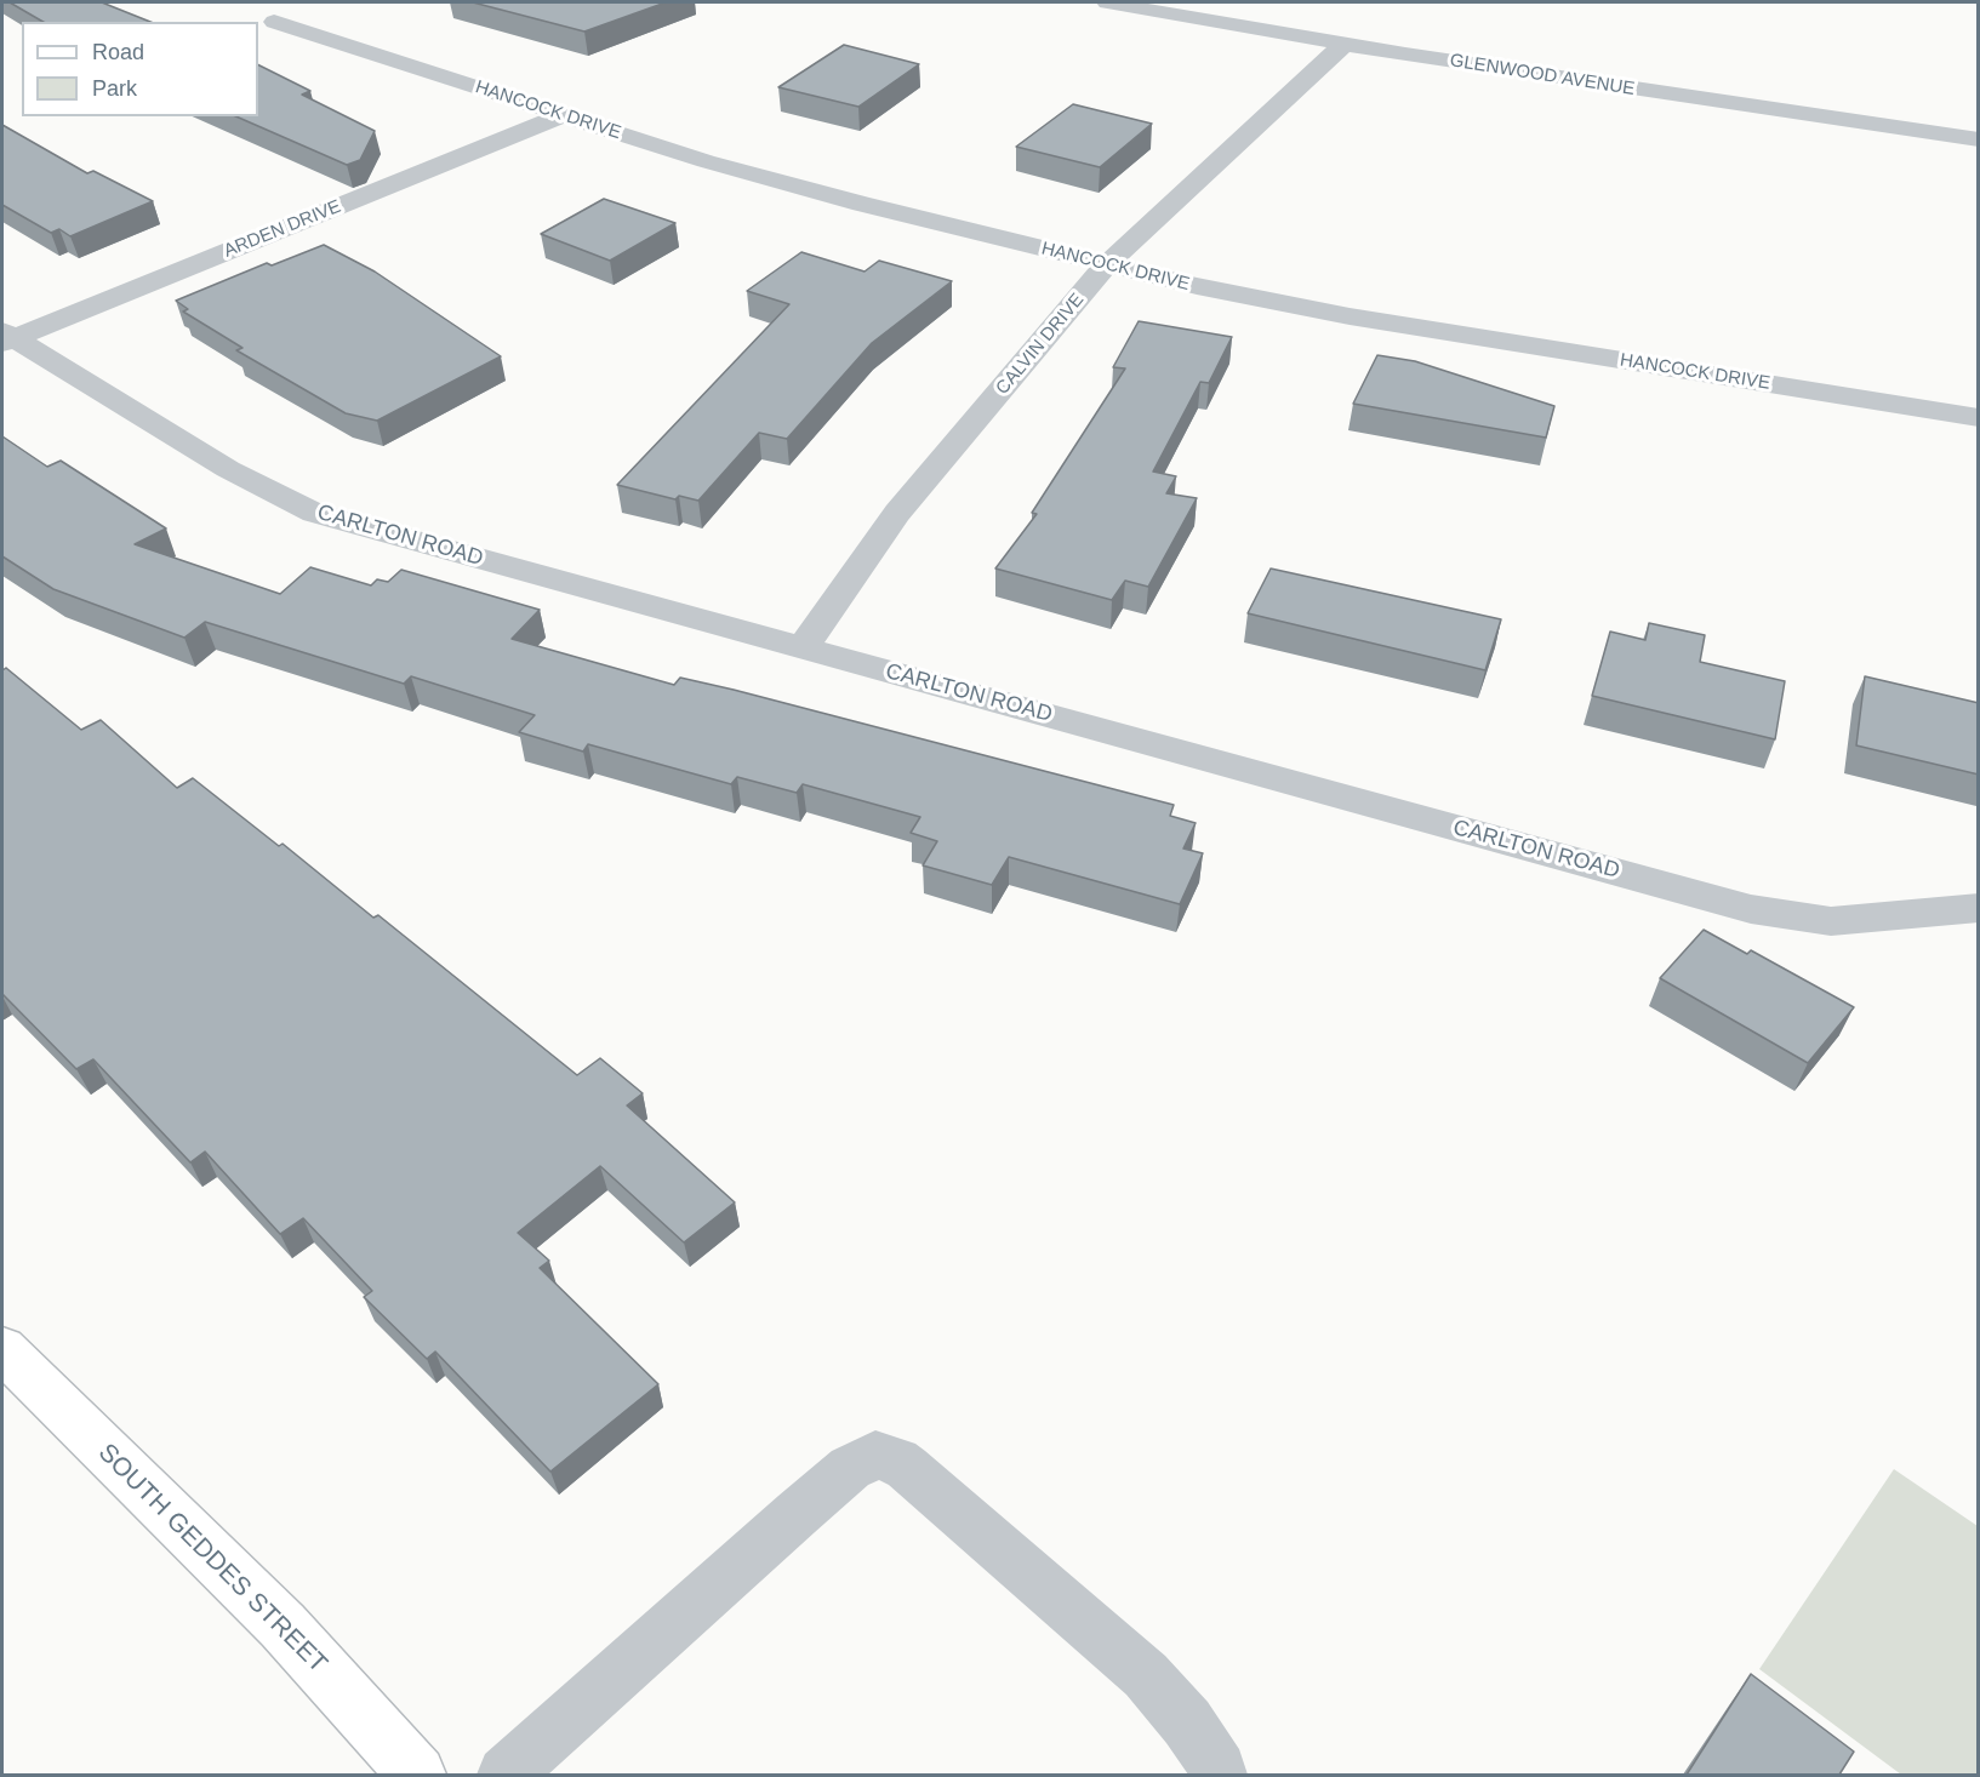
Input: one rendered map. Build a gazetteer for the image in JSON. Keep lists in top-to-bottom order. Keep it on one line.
{"streets":{"main road":["SOUTH GEDDES STREET"],"street":["GLENWOOD AVENUE","HANCOCK DRIVE","ARDEN DRIVE","CALVIN DRIVE","CARLTON ROAD"]},"crossings":[["GLENWOOD AVENUE","CALVIN DRIVE"],["HANCOCK DRIVE","ARDEN DRIVE"],["HANCOCK DRIVE","CALVIN DRIVE"],["ARDEN DRIVE","CARLTON ROAD"],["CALVIN DRIVE","CARLTON ROAD"]],"legend":["Road","Park"]}
